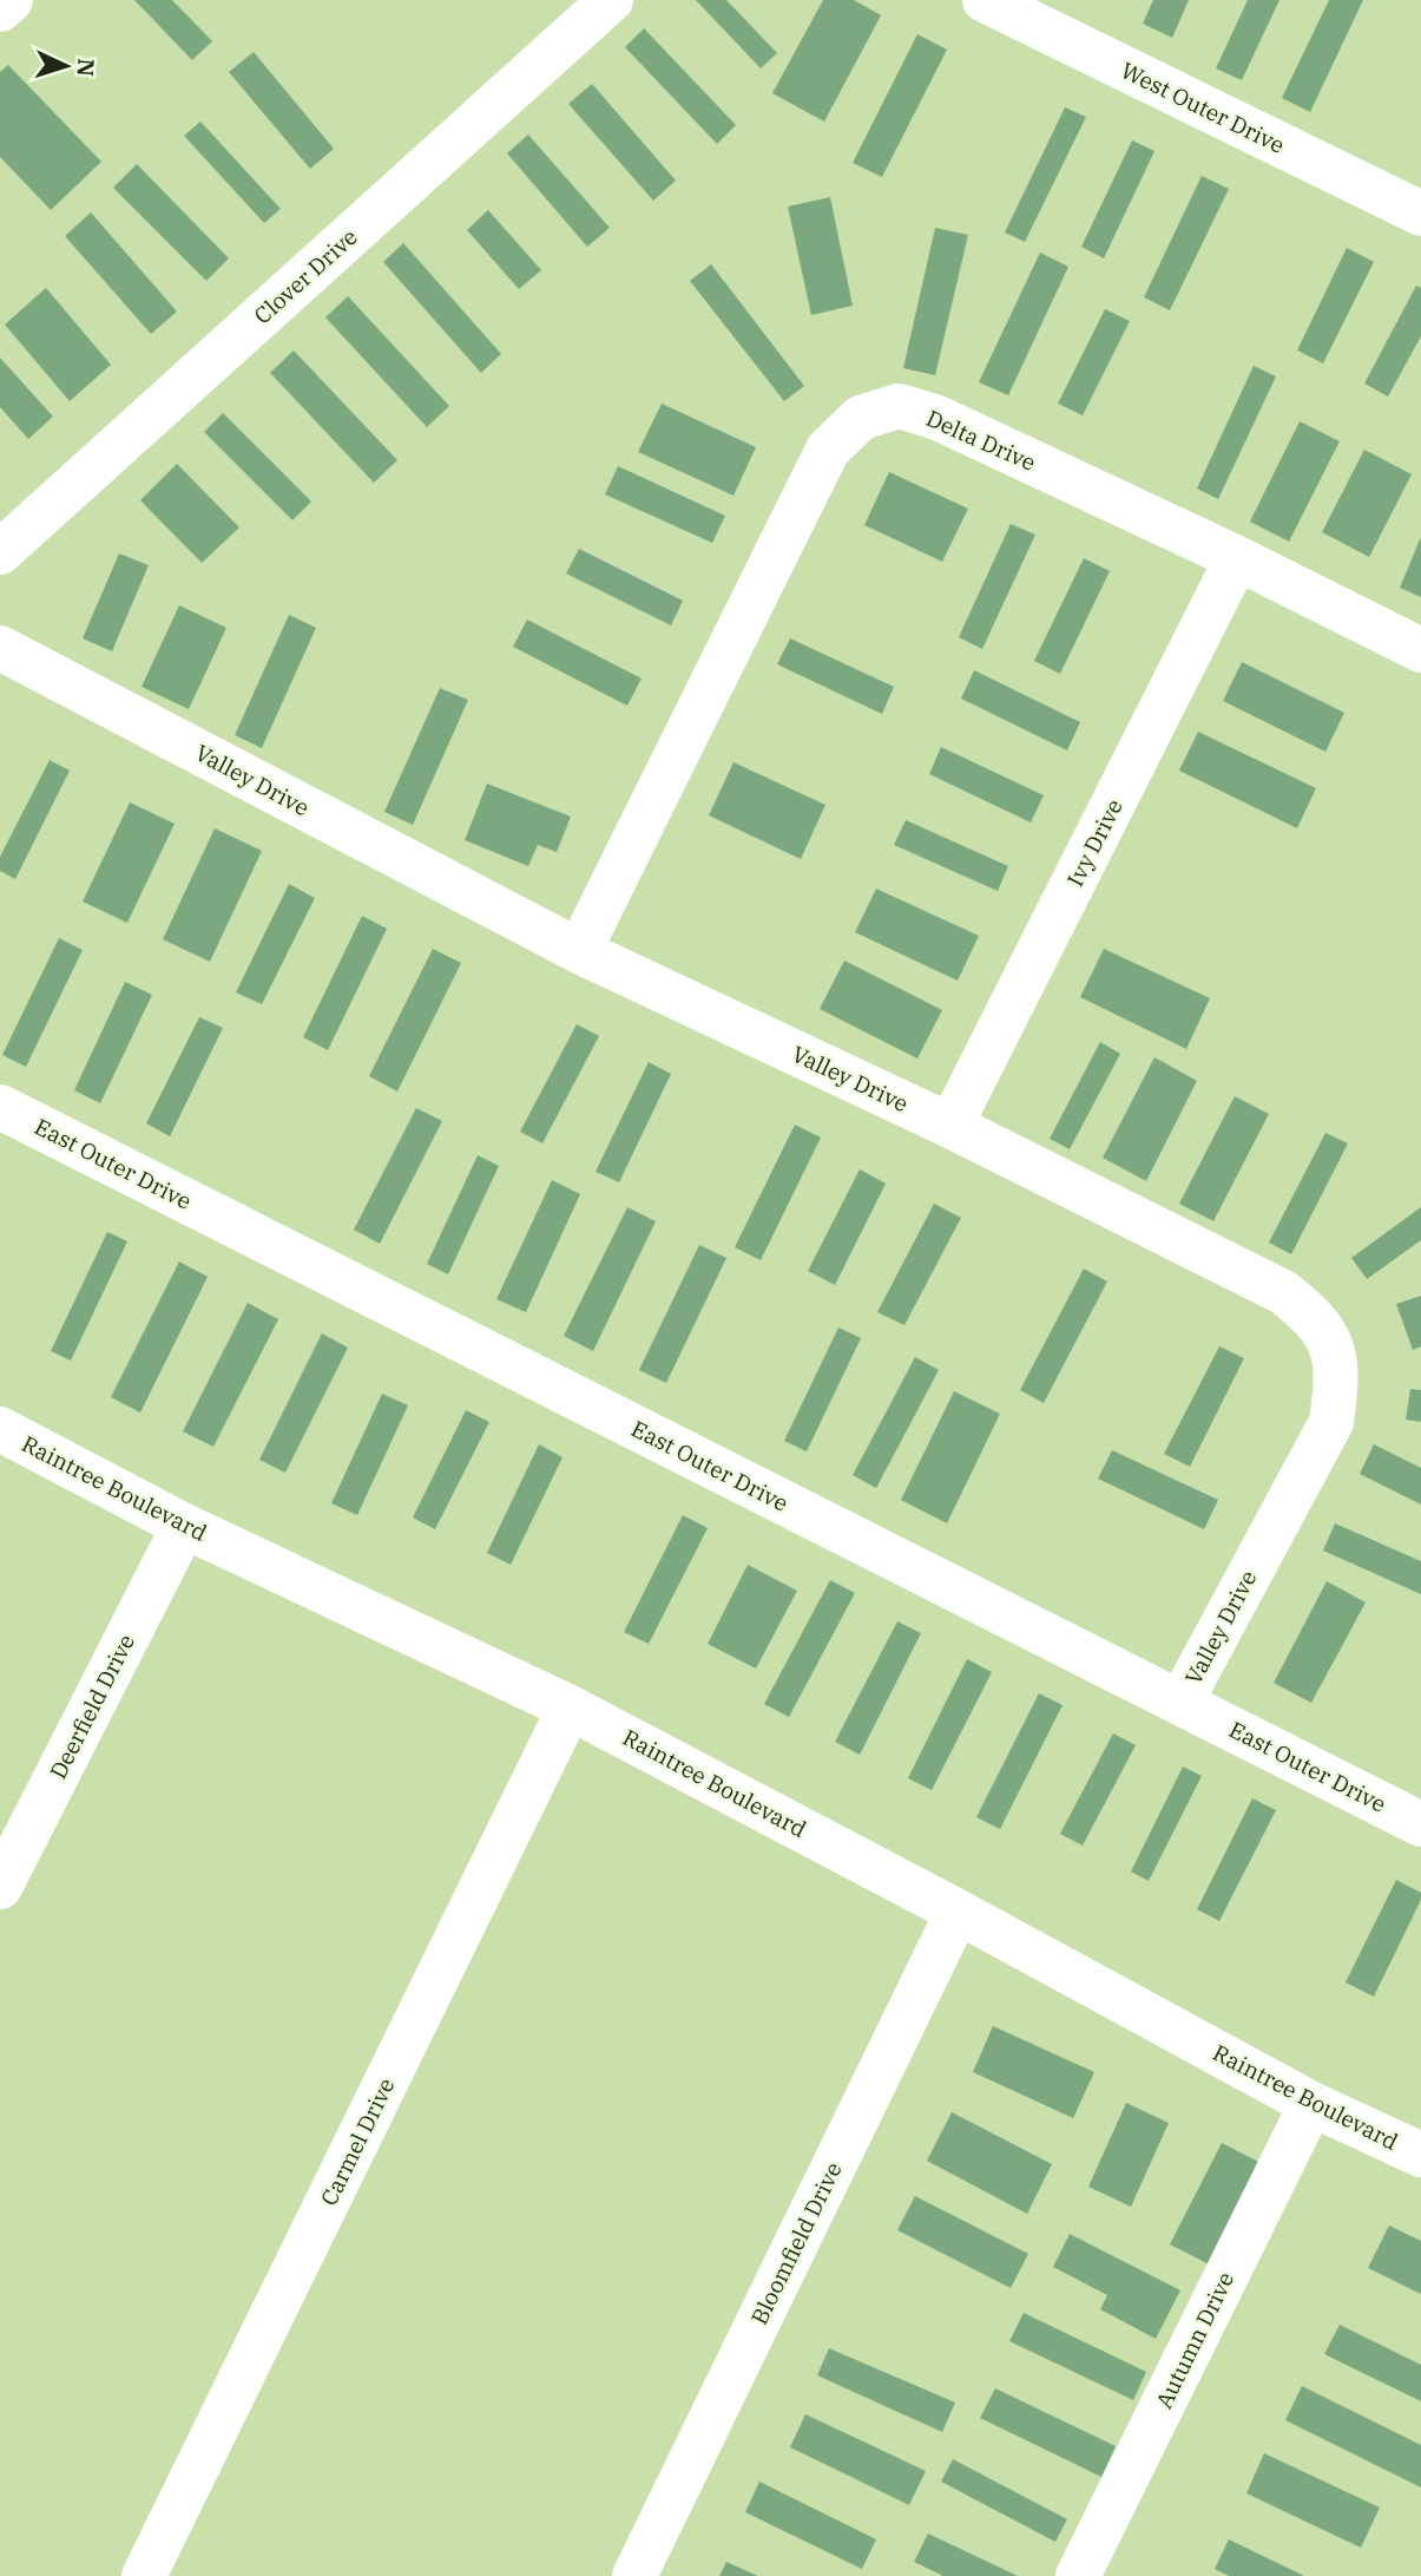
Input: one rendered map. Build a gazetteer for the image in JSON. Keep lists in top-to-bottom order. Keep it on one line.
{"streets":{"street":["West Outer Drive","Clover Drive","Delta Drive","Valley Drive","Ivy Drive","East Outer Drive","Raintree Boulevard","Deerfield Drive","Carmel Drive","Bloomfield Drive","Autumn Drive"]},"crossings":[["Delta Drive","Valley Drive"],["Delta Drive","Ivy Drive"],["Valley Drive","Ivy Drive"],["Valley Drive","East Outer Drive"],["Raintree Boulevard","Deerfield Drive"],["Raintree Boulevard","Carmel Drive"],["Raintree Boulevard","Bloomfield Drive"],["Raintree Boulevard","Autumn Drive"]],"north":"right"}
